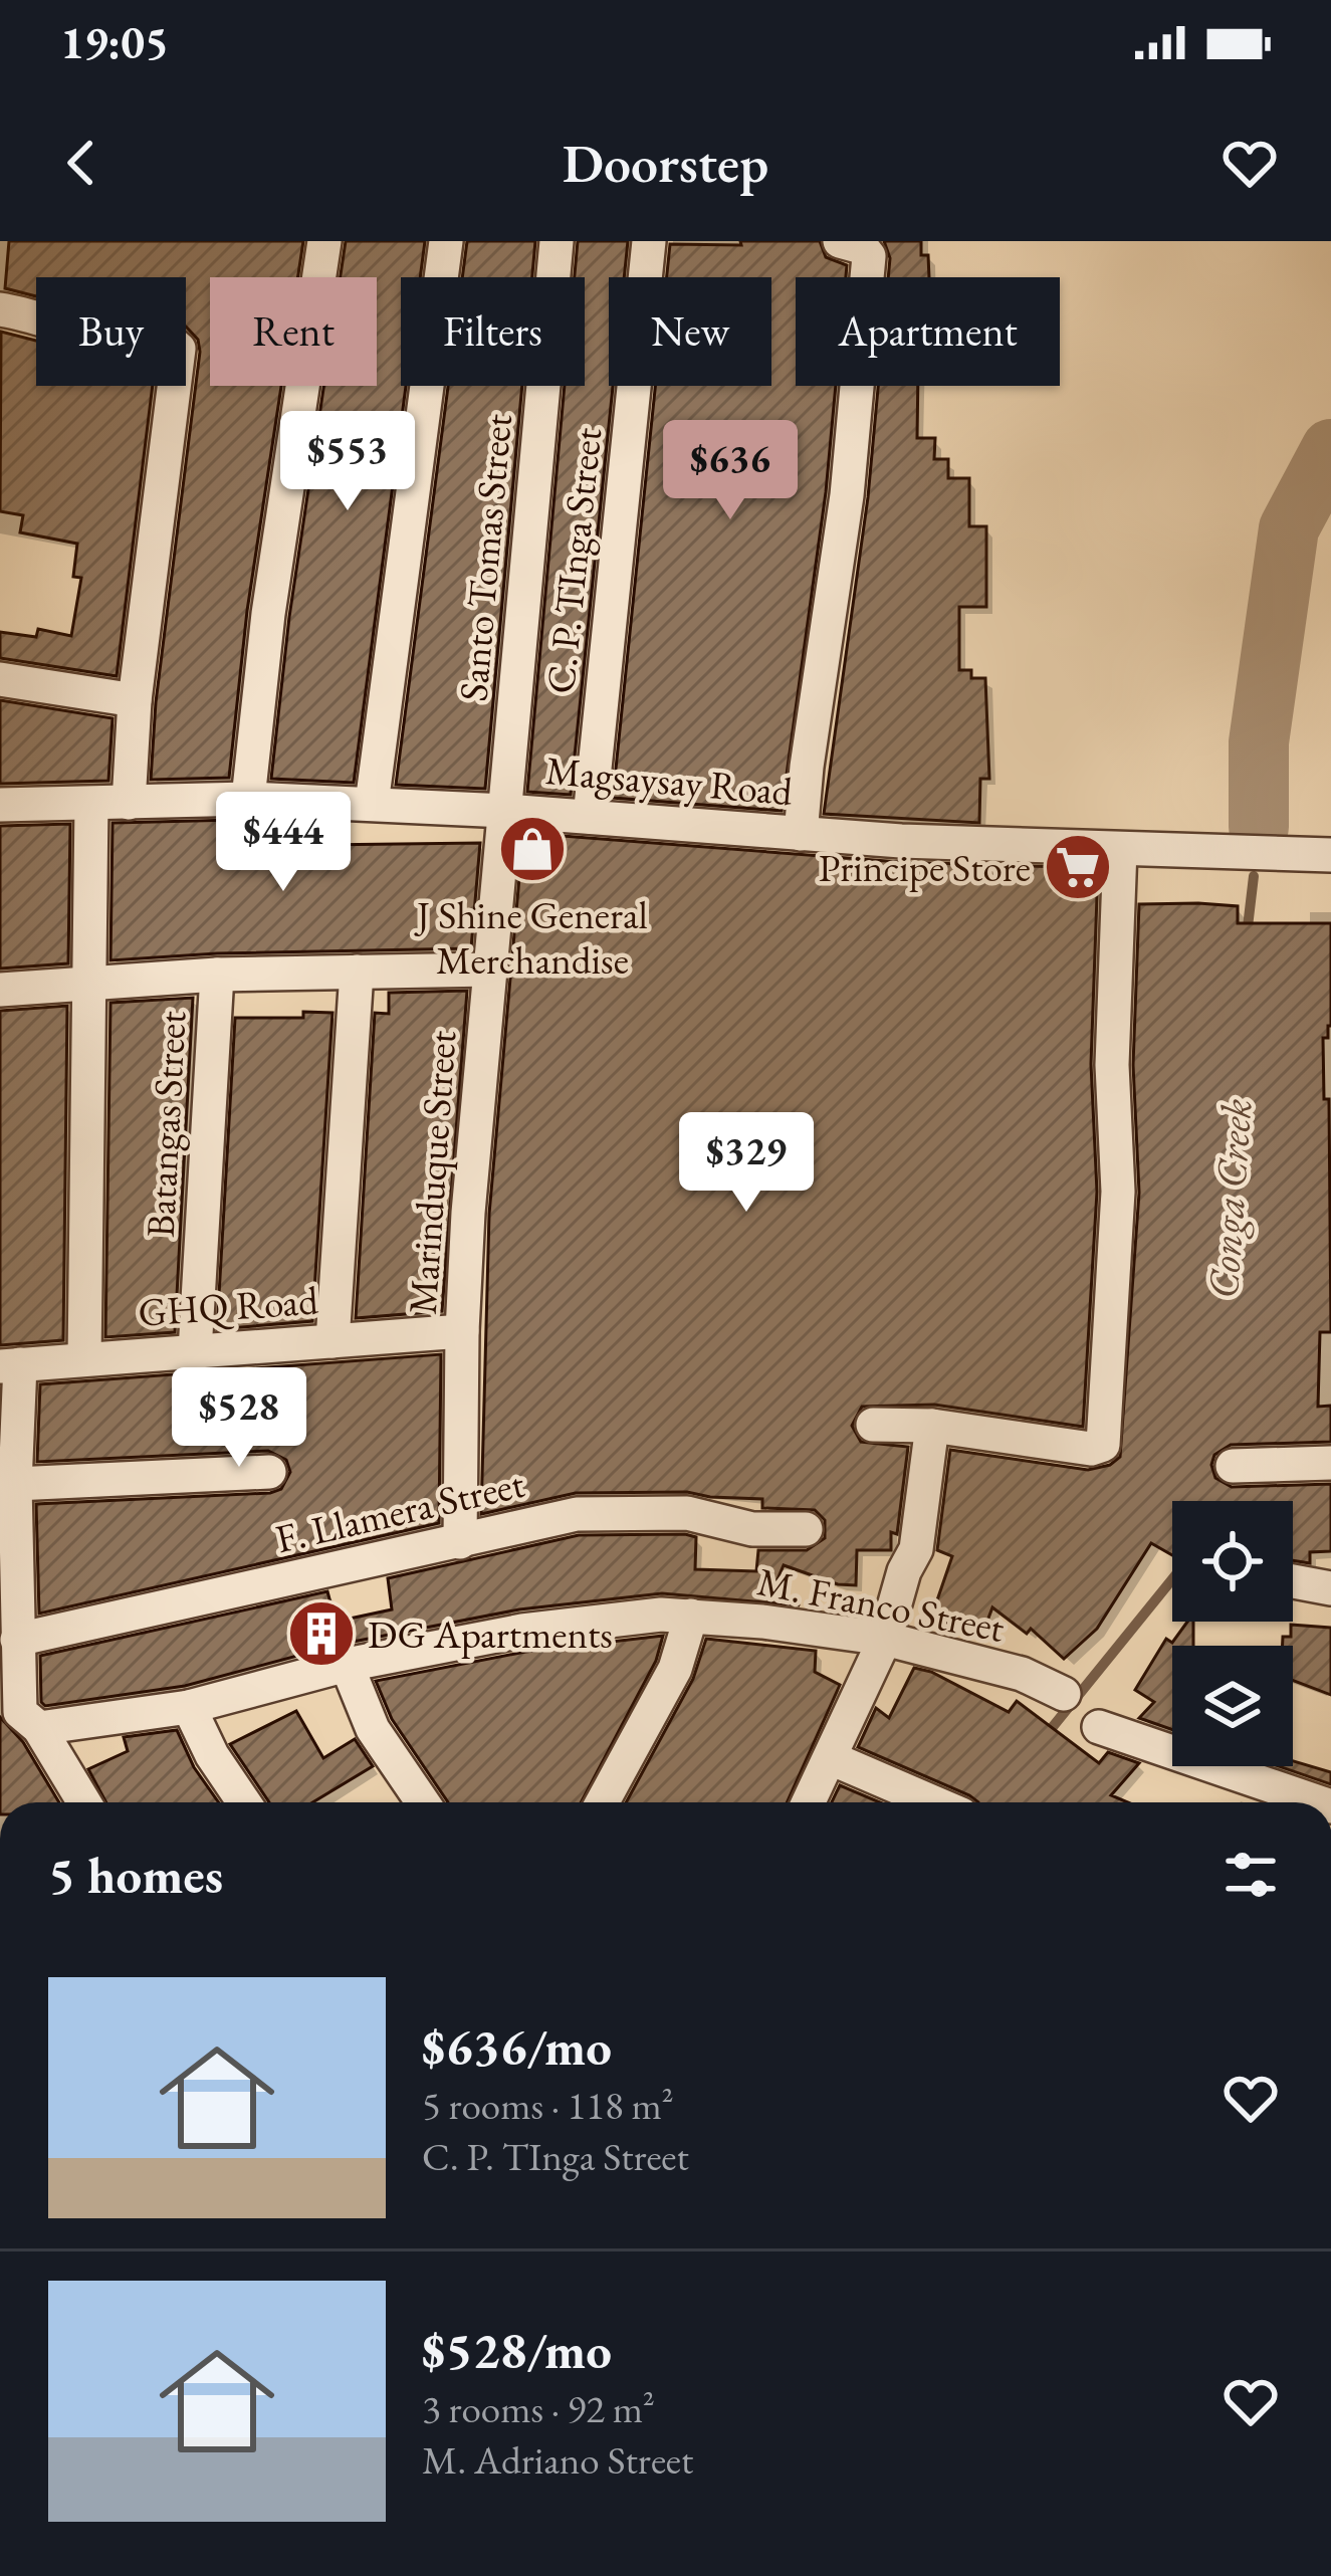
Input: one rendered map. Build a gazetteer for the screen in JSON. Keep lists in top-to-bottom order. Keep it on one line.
{"streets":{"street":["Santo Tomas Street","C. P. TInga Street","Magsaysay Road","Batangas Street","Marinduque Street","GHQ Road","F. Llamera Street","M. Franco Street"]},"crossings":[["Santo Tomas Street","Magsaysay Road"],["Santo Tomas Street","Marinduque Street"],["C. P. TInga Street","Magsaysay Road"],["Magsaysay Road","Marinduque Street"],["Batangas Street","GHQ Road"],["Marinduque Street","GHQ Road"],["Marinduque Street","F. Llamera Street"]],"water":["Conga Creek"],"places":{"shop":["J Shine General Merchandise"],"supermarket":["Principe Store"],"building":["DG Apartments"]},"page":{"status":"19:05","header":"Doorstep","chip":["Buy","Rent","Filters","New","Apartment"],"price":["$553","$636","$444","$329","$528"],"heading":"5 homes","list":[{"name":"$636/mo","note":"5 rooms · 118 m² · C. P. TInga Street"},{"name":"$528/mo","note":"3 rooms · 92 m² · M. Adriano Street"}]}}
